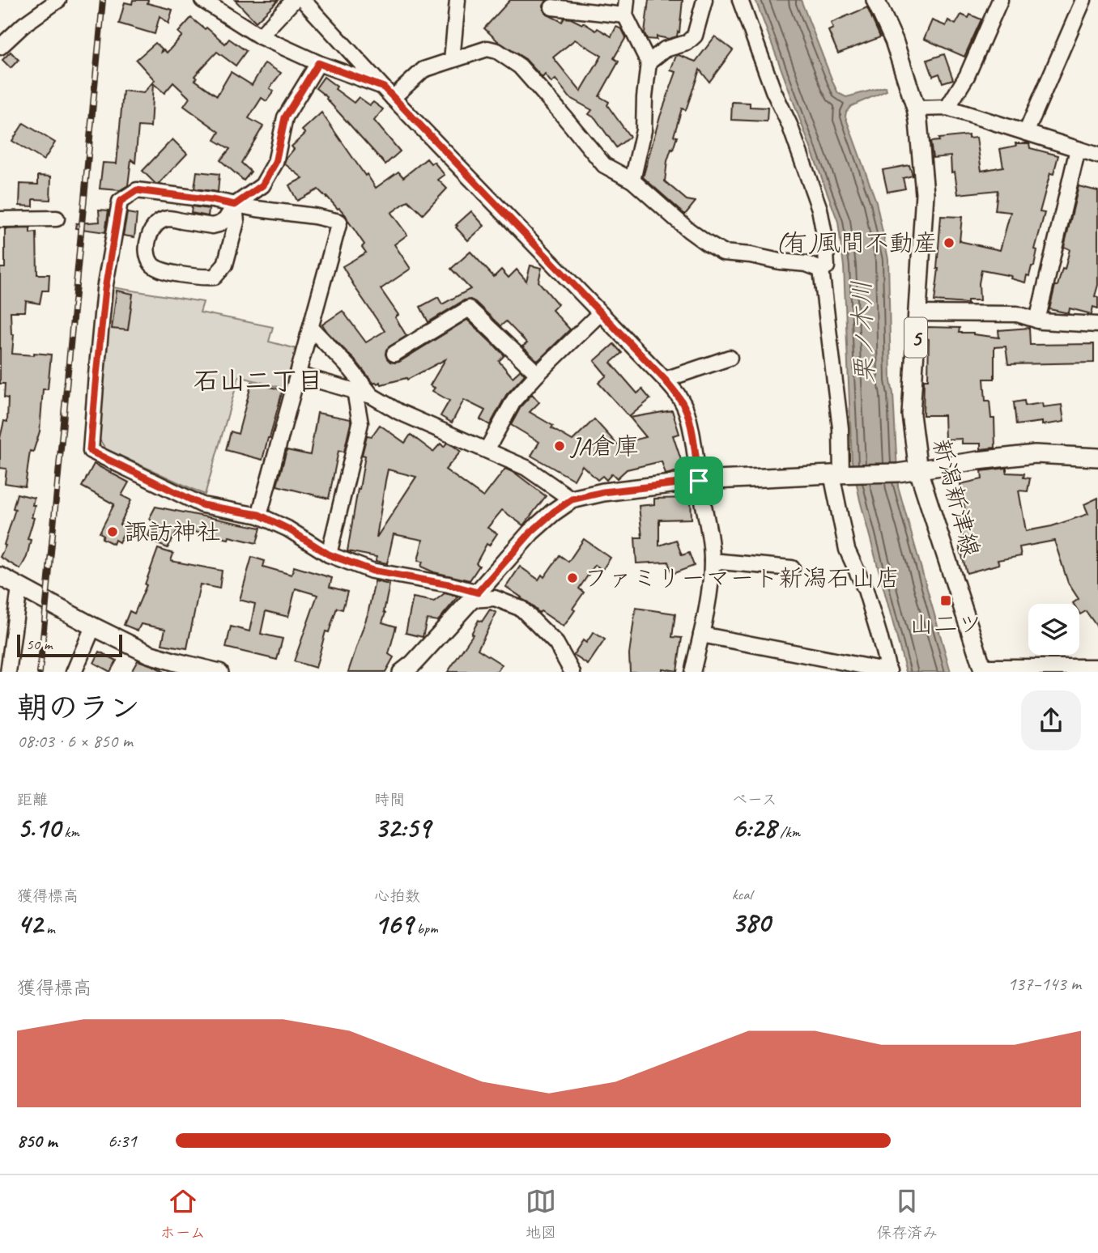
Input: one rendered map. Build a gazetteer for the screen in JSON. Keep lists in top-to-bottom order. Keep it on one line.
{"streets":{"main road":["5","新潟新津線"]},"districts":["石山二丁目"],"water":["栗ノ木川"],"places":{"other":["(有)風間不動産","JA倉庫","諏訪神社","ファミリーマート新潟石山店"],"transit":["山二ツ"]},"scale_bar":"50 m","page":{"scale":"50 m","heading":["朝のラン","08:03 · 6 × 850 m"],"stats":[["距離","5.10 km"],["時間","32:59"],["ペース","6:28 /km"],["獲得標高","42 m"],["心拍数","169 bpm"],["kcal","380"]],"chart":["獲得標高","137–143 m"],"list":[{"name":"850 m","note":"6:31"}],"tabs":["ホーム","地図","保存済み"]}}
